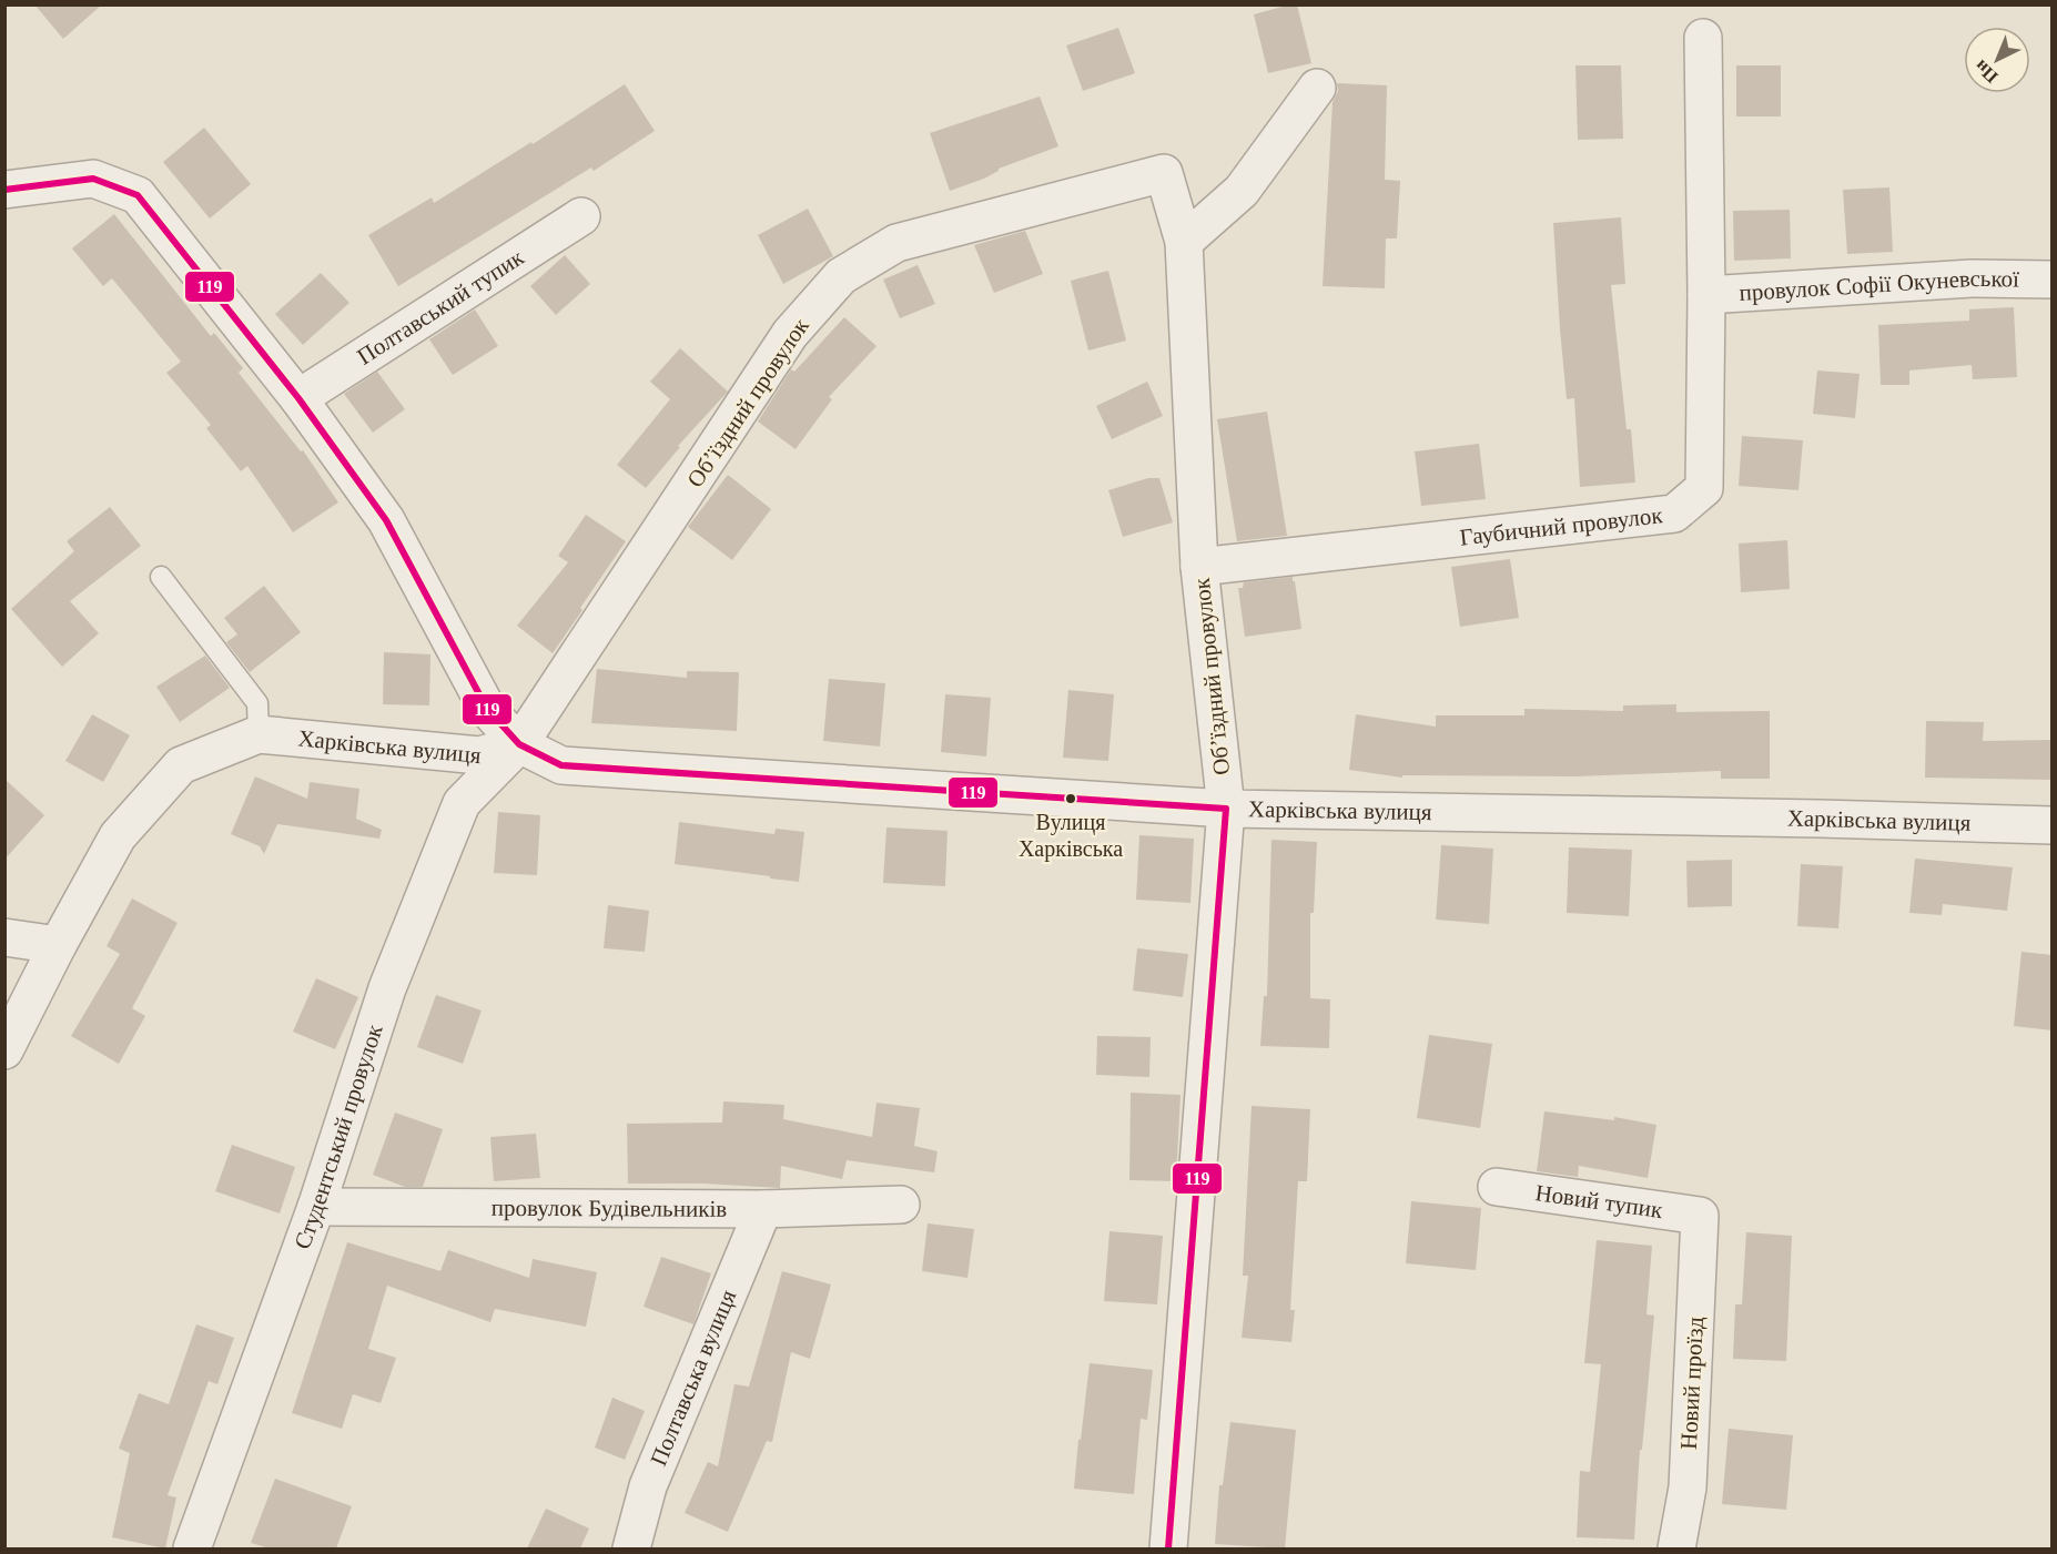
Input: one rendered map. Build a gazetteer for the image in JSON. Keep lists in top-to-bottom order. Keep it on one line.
{"streets":{"street":["провулок Софії Окуневської","Полтавський тупик","Обʼїздний провулок","Гаубичний провулок","Харківська вулиця","Студентський провулок","Новий тупик","провулок Будівельників","Полтавська вулиця","Новий проїзд"]},"crossings":[["провулок Софії Окуневської","Гаубичний провулок"],["Обʼїздний провулок","Гаубичний провулок"],["Обʼїздний провулок","Харківська вулиця"],["Обʼїздний провулок","Студентський провулок"],["Харківська вулиця","Студентський провулок"],["Студентський провулок","провулок Будівельників"],["Новий тупик","Новий проїзд"],["провулок Будівельників","Полтавська вулиця"]],"places":["Вулиця Харківська"],"lines":["transit line 119"],"north":"bottom left"}
